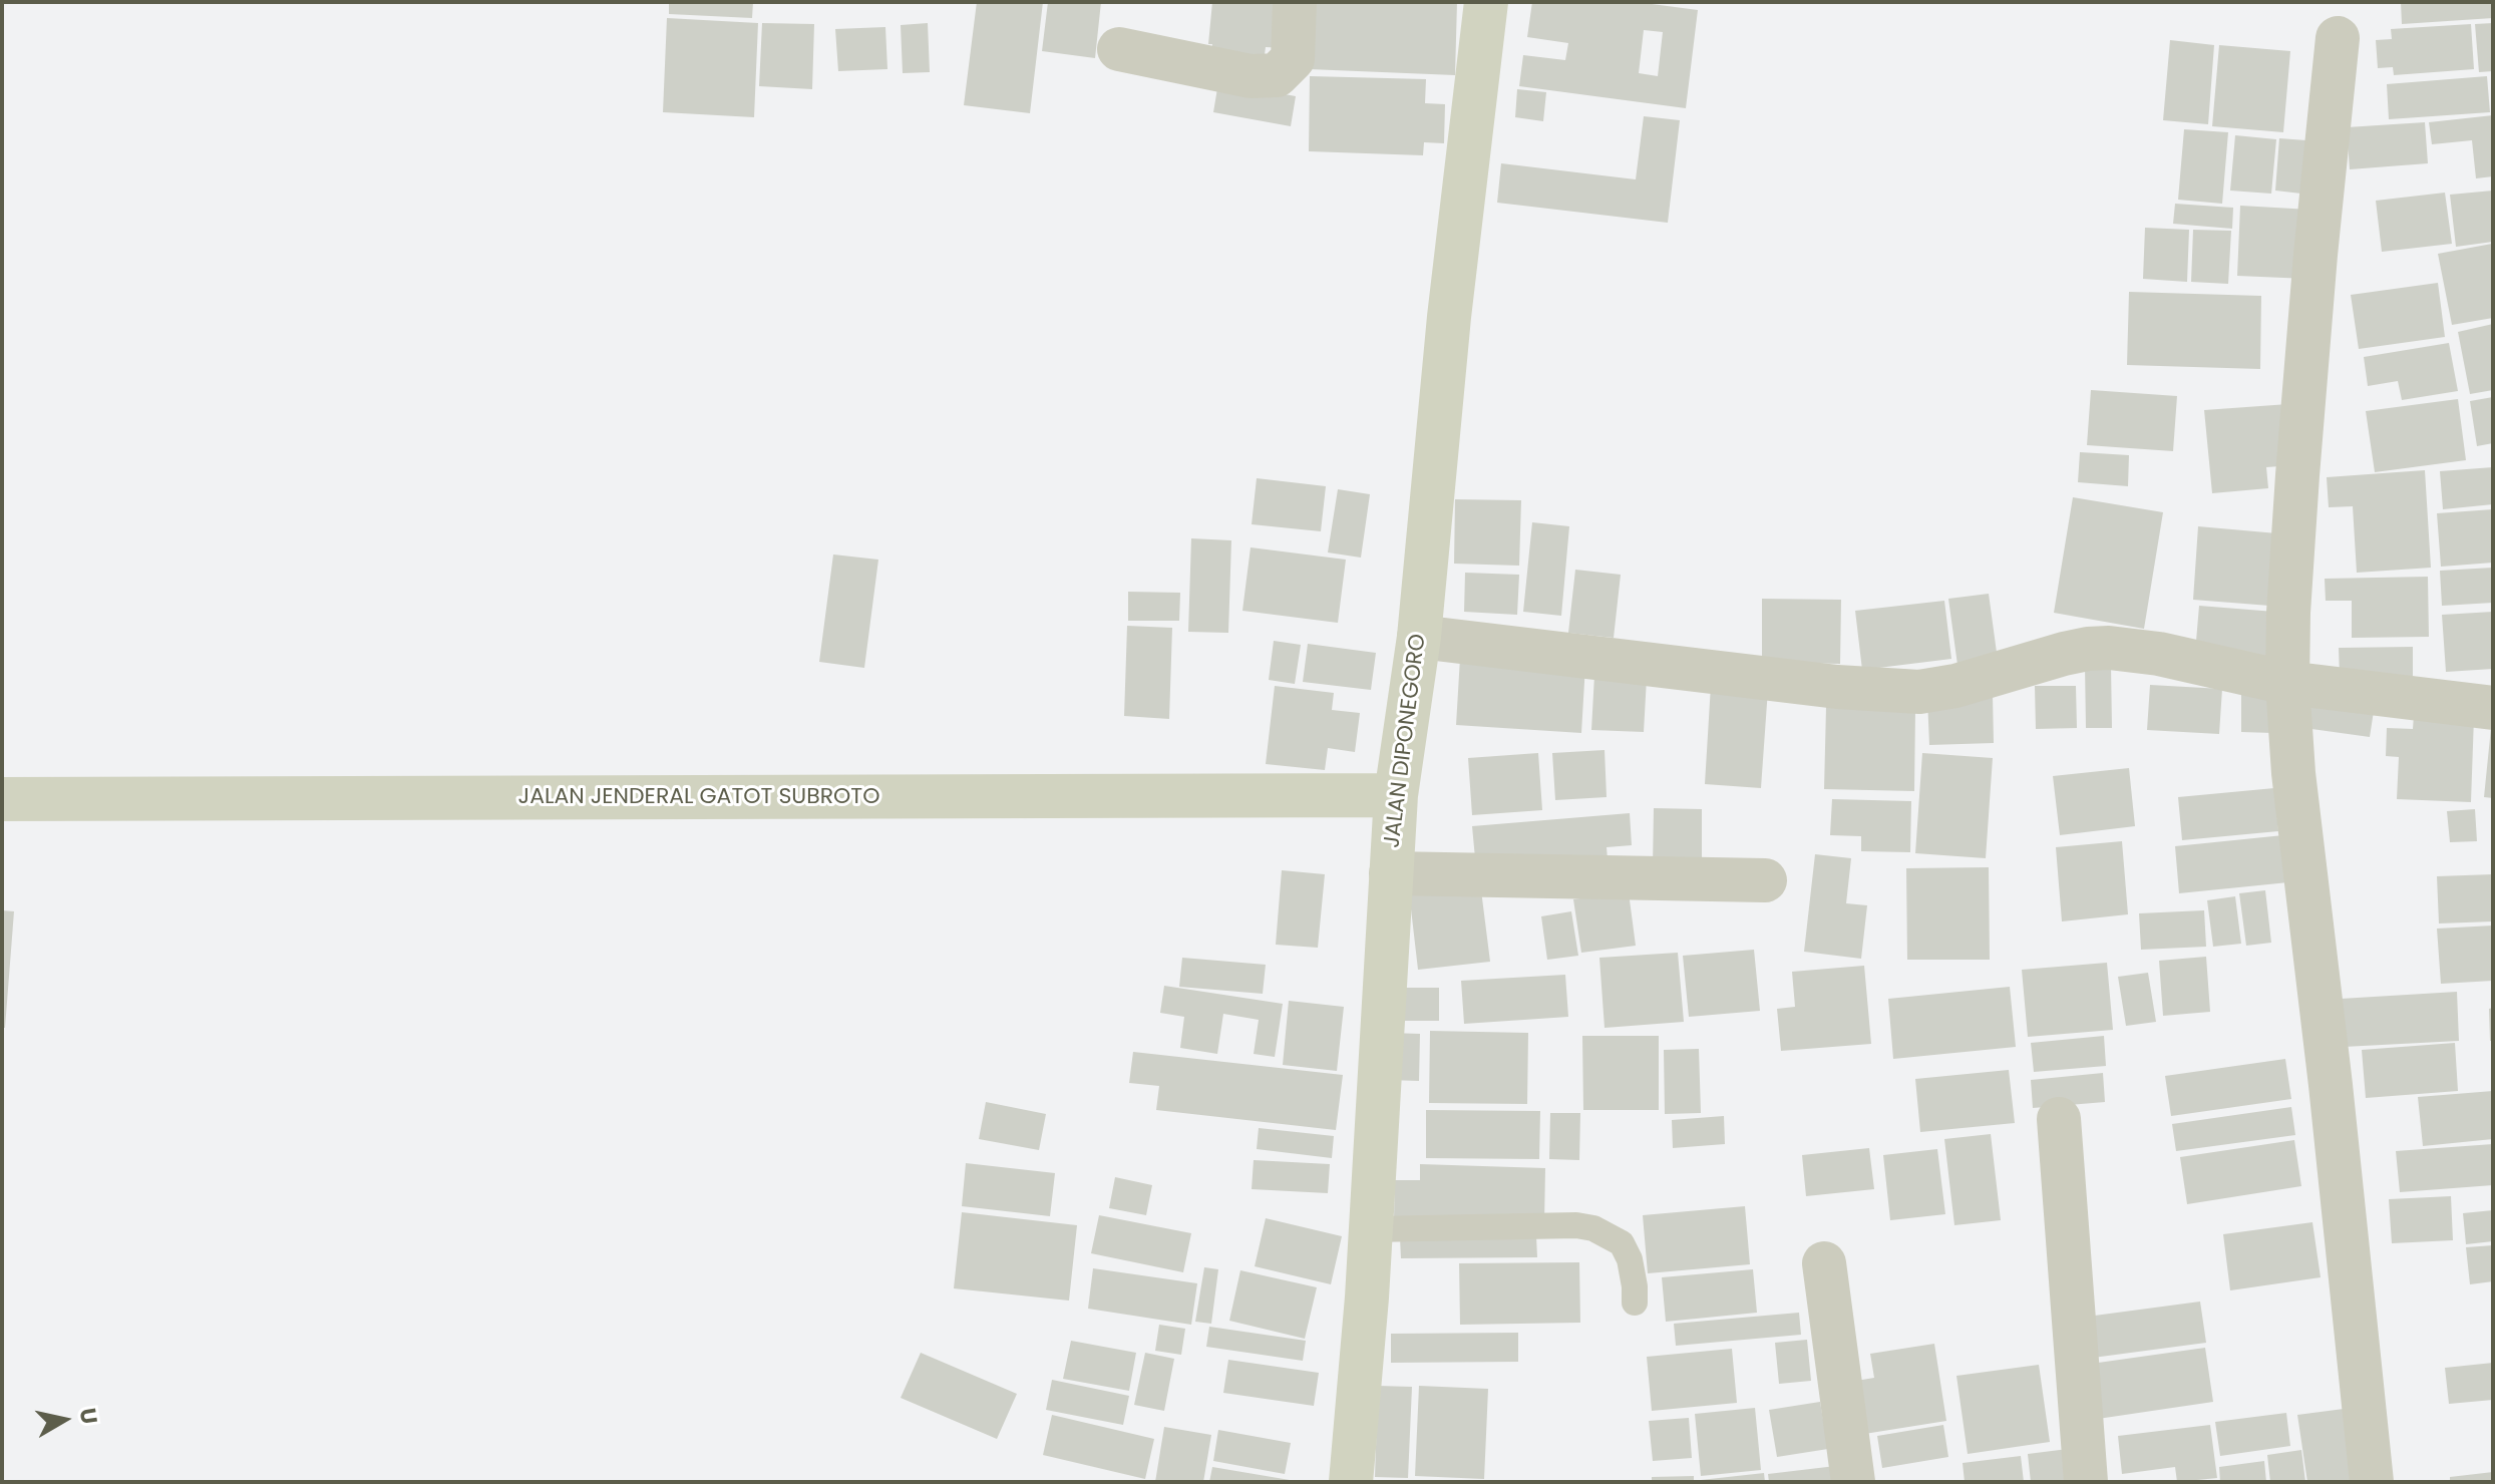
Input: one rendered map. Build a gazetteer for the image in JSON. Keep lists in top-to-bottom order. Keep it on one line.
{"streets":{"main road":["JALAN DIPONEGORO","JALAN JENDERAL GATOT SUBROTO"]},"crossings":[["JALAN DIPONEGORO","JALAN JENDERAL GATOT SUBROTO"]],"north":"right"}
